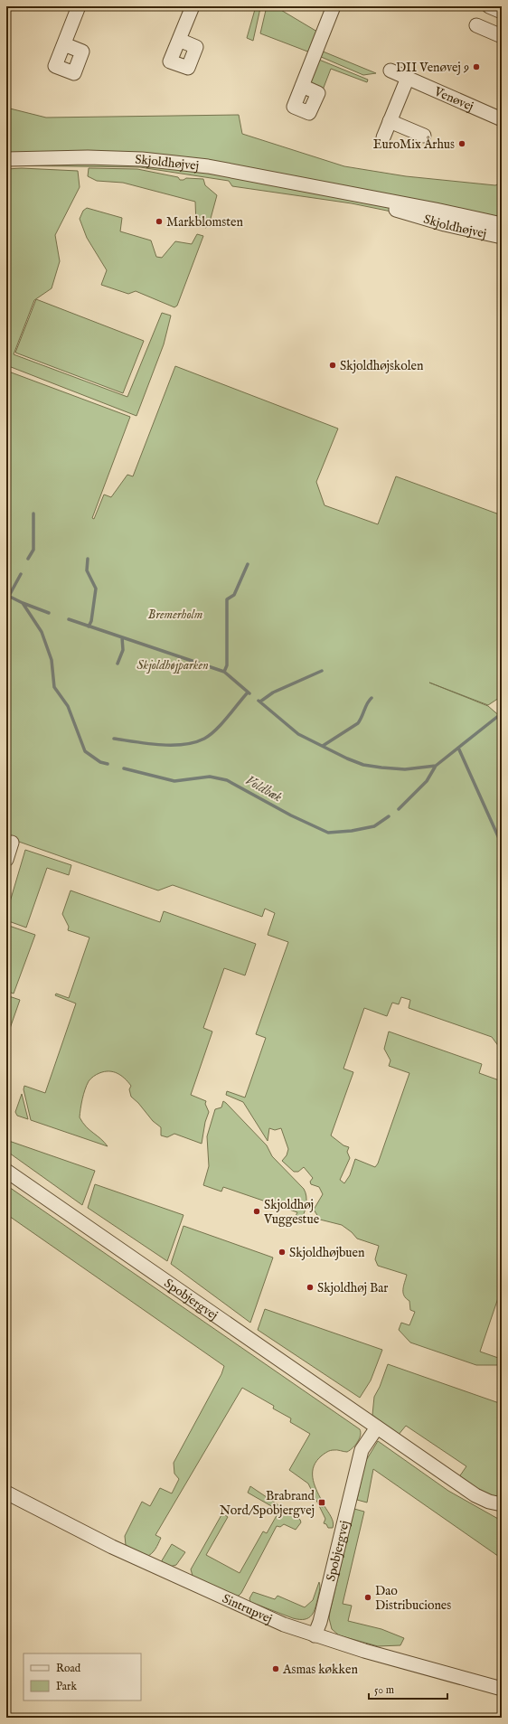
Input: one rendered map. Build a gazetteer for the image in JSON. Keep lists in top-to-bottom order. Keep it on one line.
{"streets":{"street":["Venøvej","Skjoldhøjvej","Spobjergvej","Sintrupvej"]},"crossings":[["Spobjergvej","Sintrupvej"]],"water":["Voldbæk"],"parks":["Bremerholm","Skjoldhøjparken"],"places":{"other":["DII Venøvej 9","EuroMix Århus","Markblomsten","Skjoldhøjskolen","Skjoldhøj Vuggestue","Skjoldhøjbuen","Skjoldhøj Bar","Dao Distribuciones","Asmas køkken"],"transit":["Brabrand Nord/Spobjergvej"]},"legend":["Road","Park"],"scale_bar":"50 m"}
